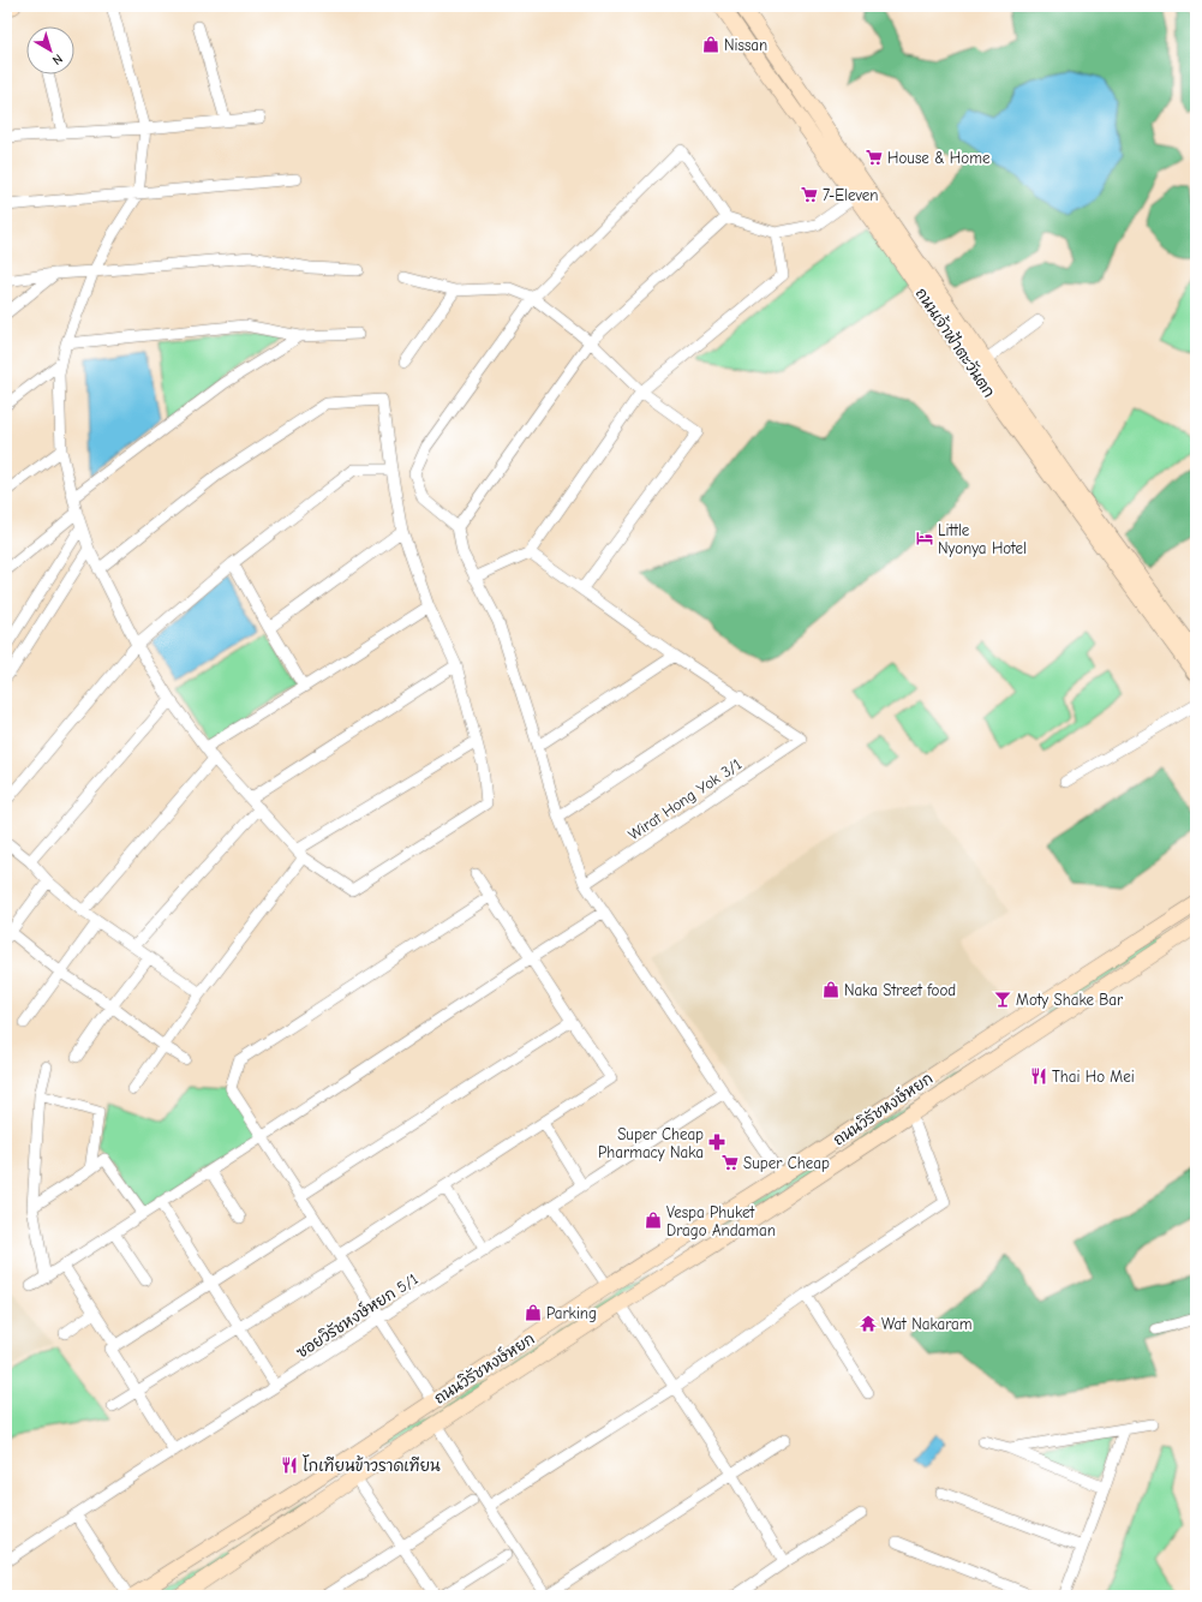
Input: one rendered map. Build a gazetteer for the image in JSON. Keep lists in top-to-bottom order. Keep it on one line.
{"streets":{"main road":["ถนนเจ้าฟ้าตะวันตก","ถนนวิรัชหงษ์หยก"],"street":["Wirat Hong Yok 3/1","ซอยวิรัชหงษ์หยก 5/1"]},"places":{"shop":["Nissan","Naka Street food","Vespa Phuket Drago Andaman","Parking"],"supermarket":["House & Home","7-Eleven","Super Cheap"],"hotel":["Little Nyonya Hotel"],"bar":["Moty Shake Bar"],"restaurant":["Thai Ho Mei","โกเทียนข้าวราดเทียน"],"pharmacy":["Super Cheap Pharmacy Naka"],"temple":["Wat Nakaram"]},"north":"bottom right"}
